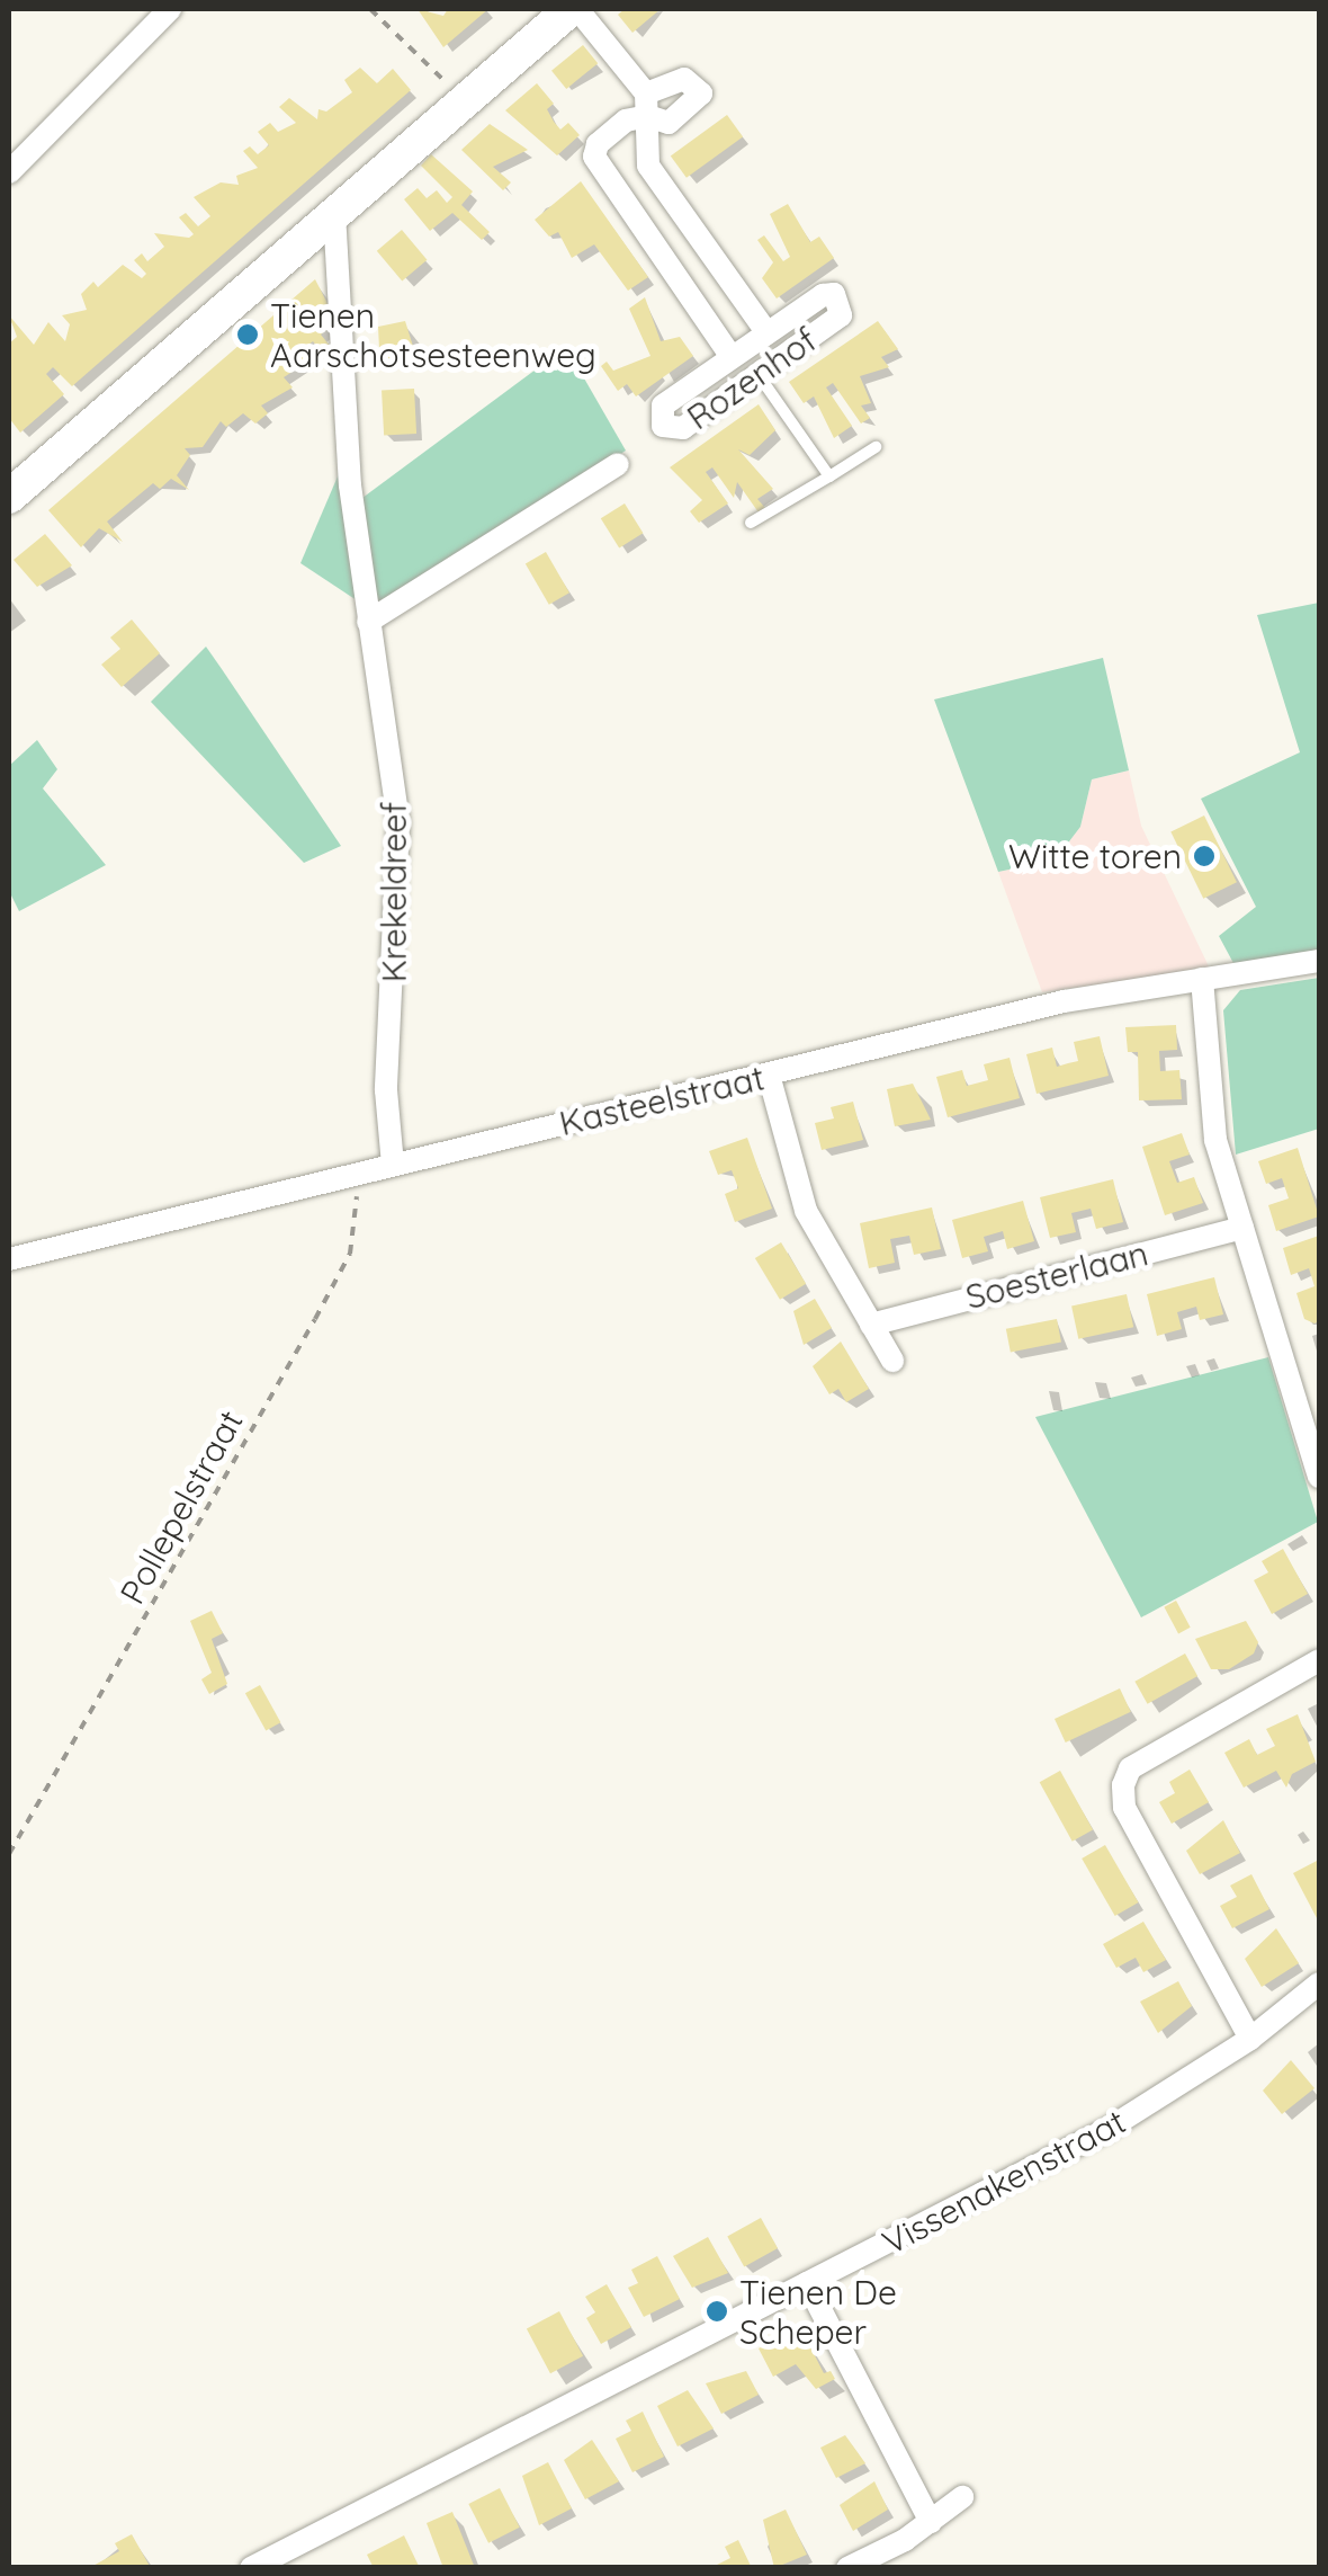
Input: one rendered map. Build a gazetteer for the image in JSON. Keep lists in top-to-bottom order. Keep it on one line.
{"streets":{"street":["Rozenhof","Krekeldreef","Kasteelstraat","Soesterlaan","Vissenakenstraat"],"path":["Pollepelstraat"]},"crossings":[["Krekeldreef","Kasteelstraat"],["Kasteelstraat","Pollepelstraat"]],"places":["Tienen Aarschotsesteenweg","Witte toren","Tienen De Scheper"]}
